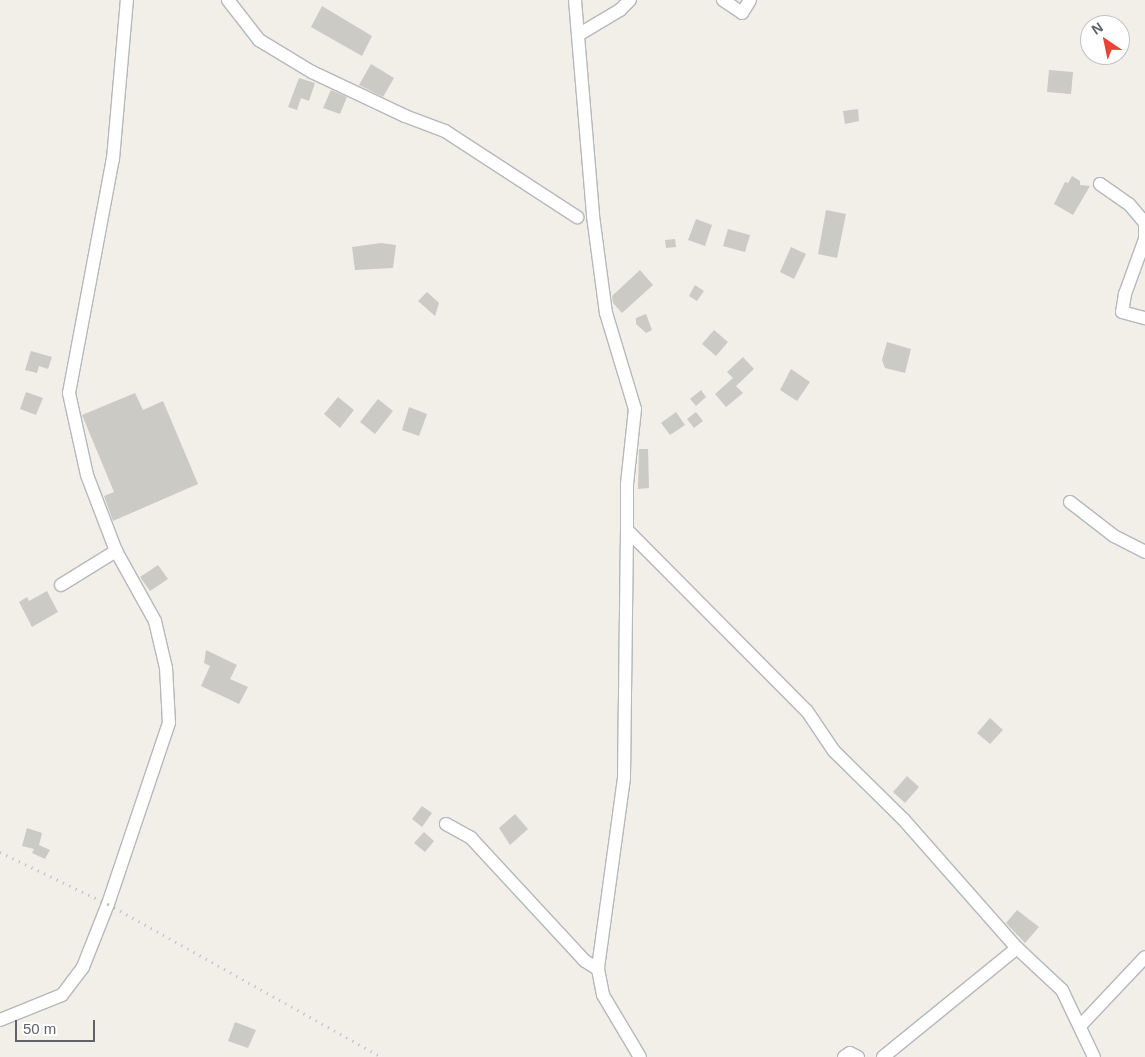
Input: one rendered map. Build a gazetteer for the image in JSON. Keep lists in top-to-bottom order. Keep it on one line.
{"scale_bar":"50 m","north":"top left"}
